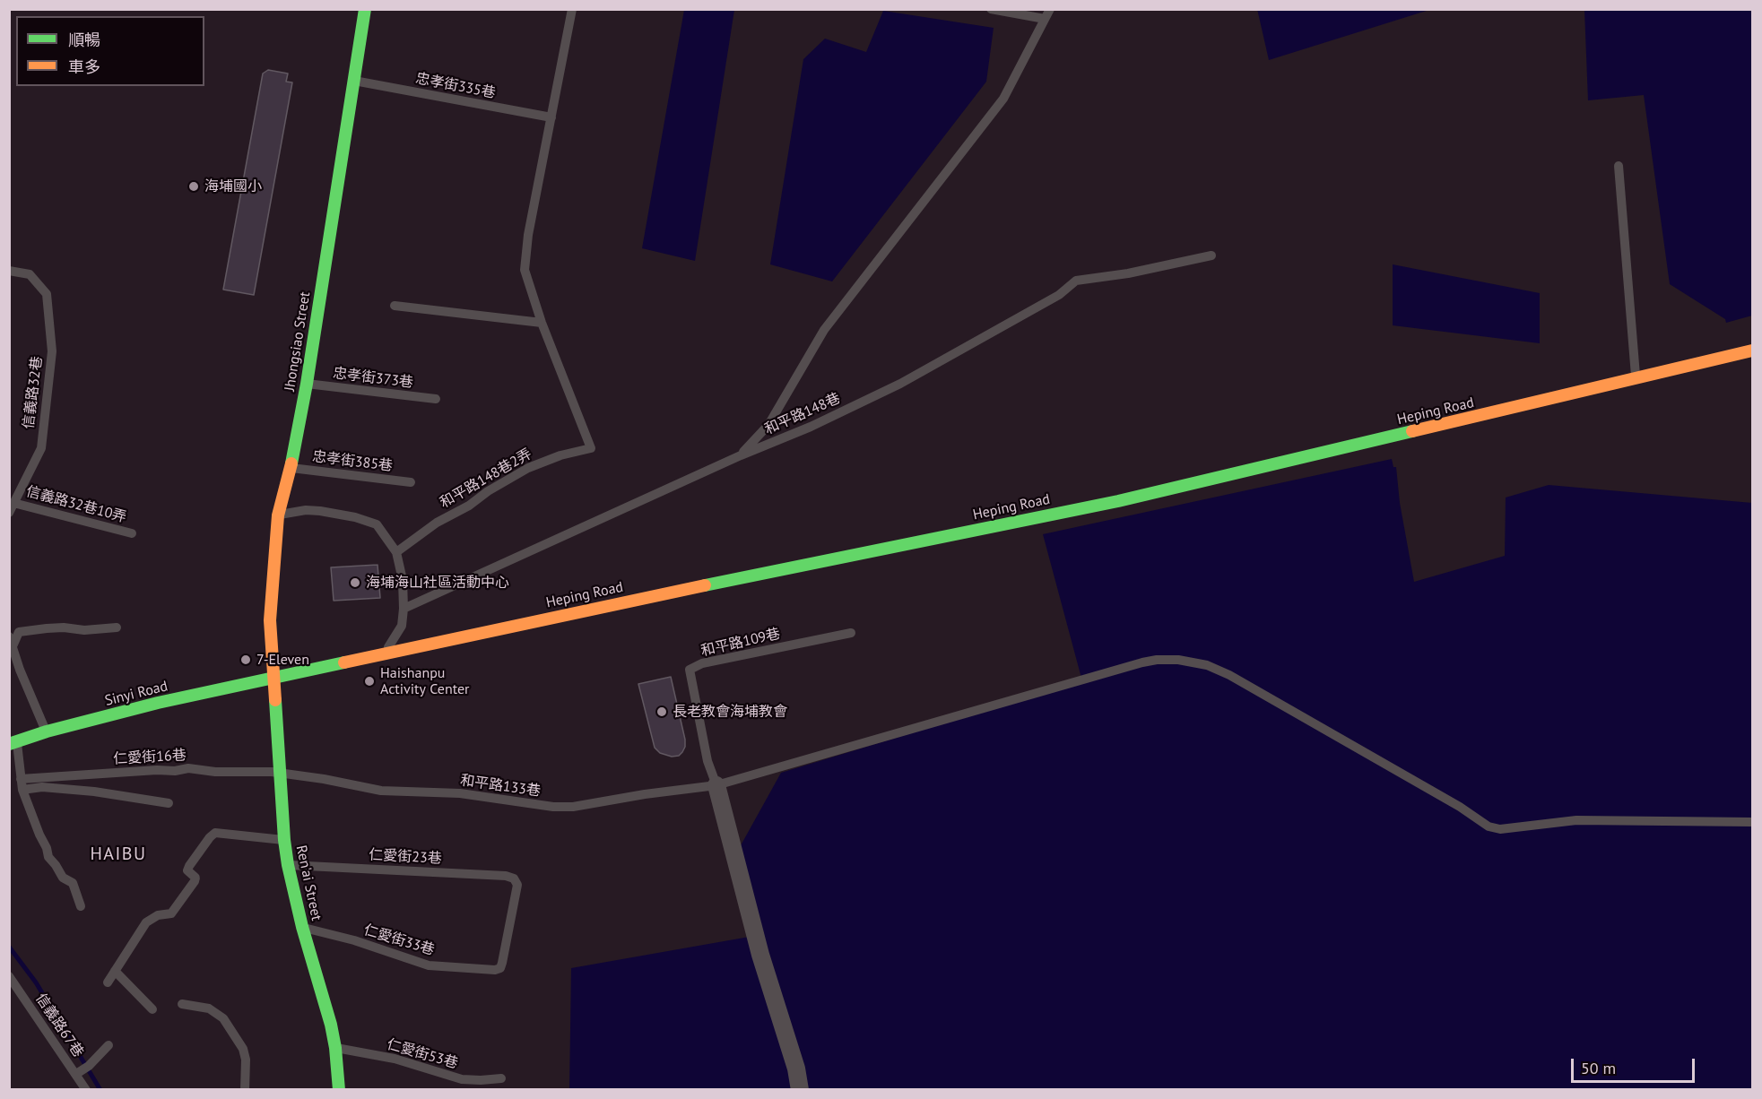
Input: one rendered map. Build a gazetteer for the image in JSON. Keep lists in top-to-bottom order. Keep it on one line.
{"streets":{"main road":["Jhongsiao Street","Heping Road","Sinyi Road","Ren'ai Street"],"lane":["忠孝街335巷","忠孝街373巷","信義路32巷","和平路148巷","忠孝街385巷","和平路148巷2弄","信義路32巷10弄","和平路109巷","仁愛街16巷","和平路133巷","仁愛街23巷","仁愛街33巷","信義路67巷","仁愛街53巷"]},"crossings":[["忠孝街335巷","Jhongsiao Street"],["忠孝街335巷","和平路148巷2弄"],["Jhongsiao Street","忠孝街373巷"],["Jhongsiao Street","Heping Road"],["Jhongsiao Street","忠孝街385巷"],["Jhongsiao Street","Sinyi Road"],["Jhongsiao Street","Ren'ai Street"],["信義路32巷","信義路32巷10弄"],["Heping Road","Sinyi Road"],["Heping Road","Ren'ai Street"],["和平路109巷","和平路133巷"],["Sinyi Road","Ren'ai Street"],["仁愛街16巷","和平路133巷"],["仁愛街16巷","Ren'ai Street"],["和平路133巷","Ren'ai Street"],["仁愛街23巷","Ren'ai Street"],["仁愛街23巷","仁愛街33巷"],["Ren'ai Street","仁愛街33巷"],["Ren'ai Street","仁愛街53巷"]],"districts":["HAIBU"],"places":["海埔國小","海埔海山社區活動中心","7-Eleven","Haishanpu Activity Center","長老教會海埔教會"],"legend":["順暢","車多"],"scale_bar":"50 m"}
